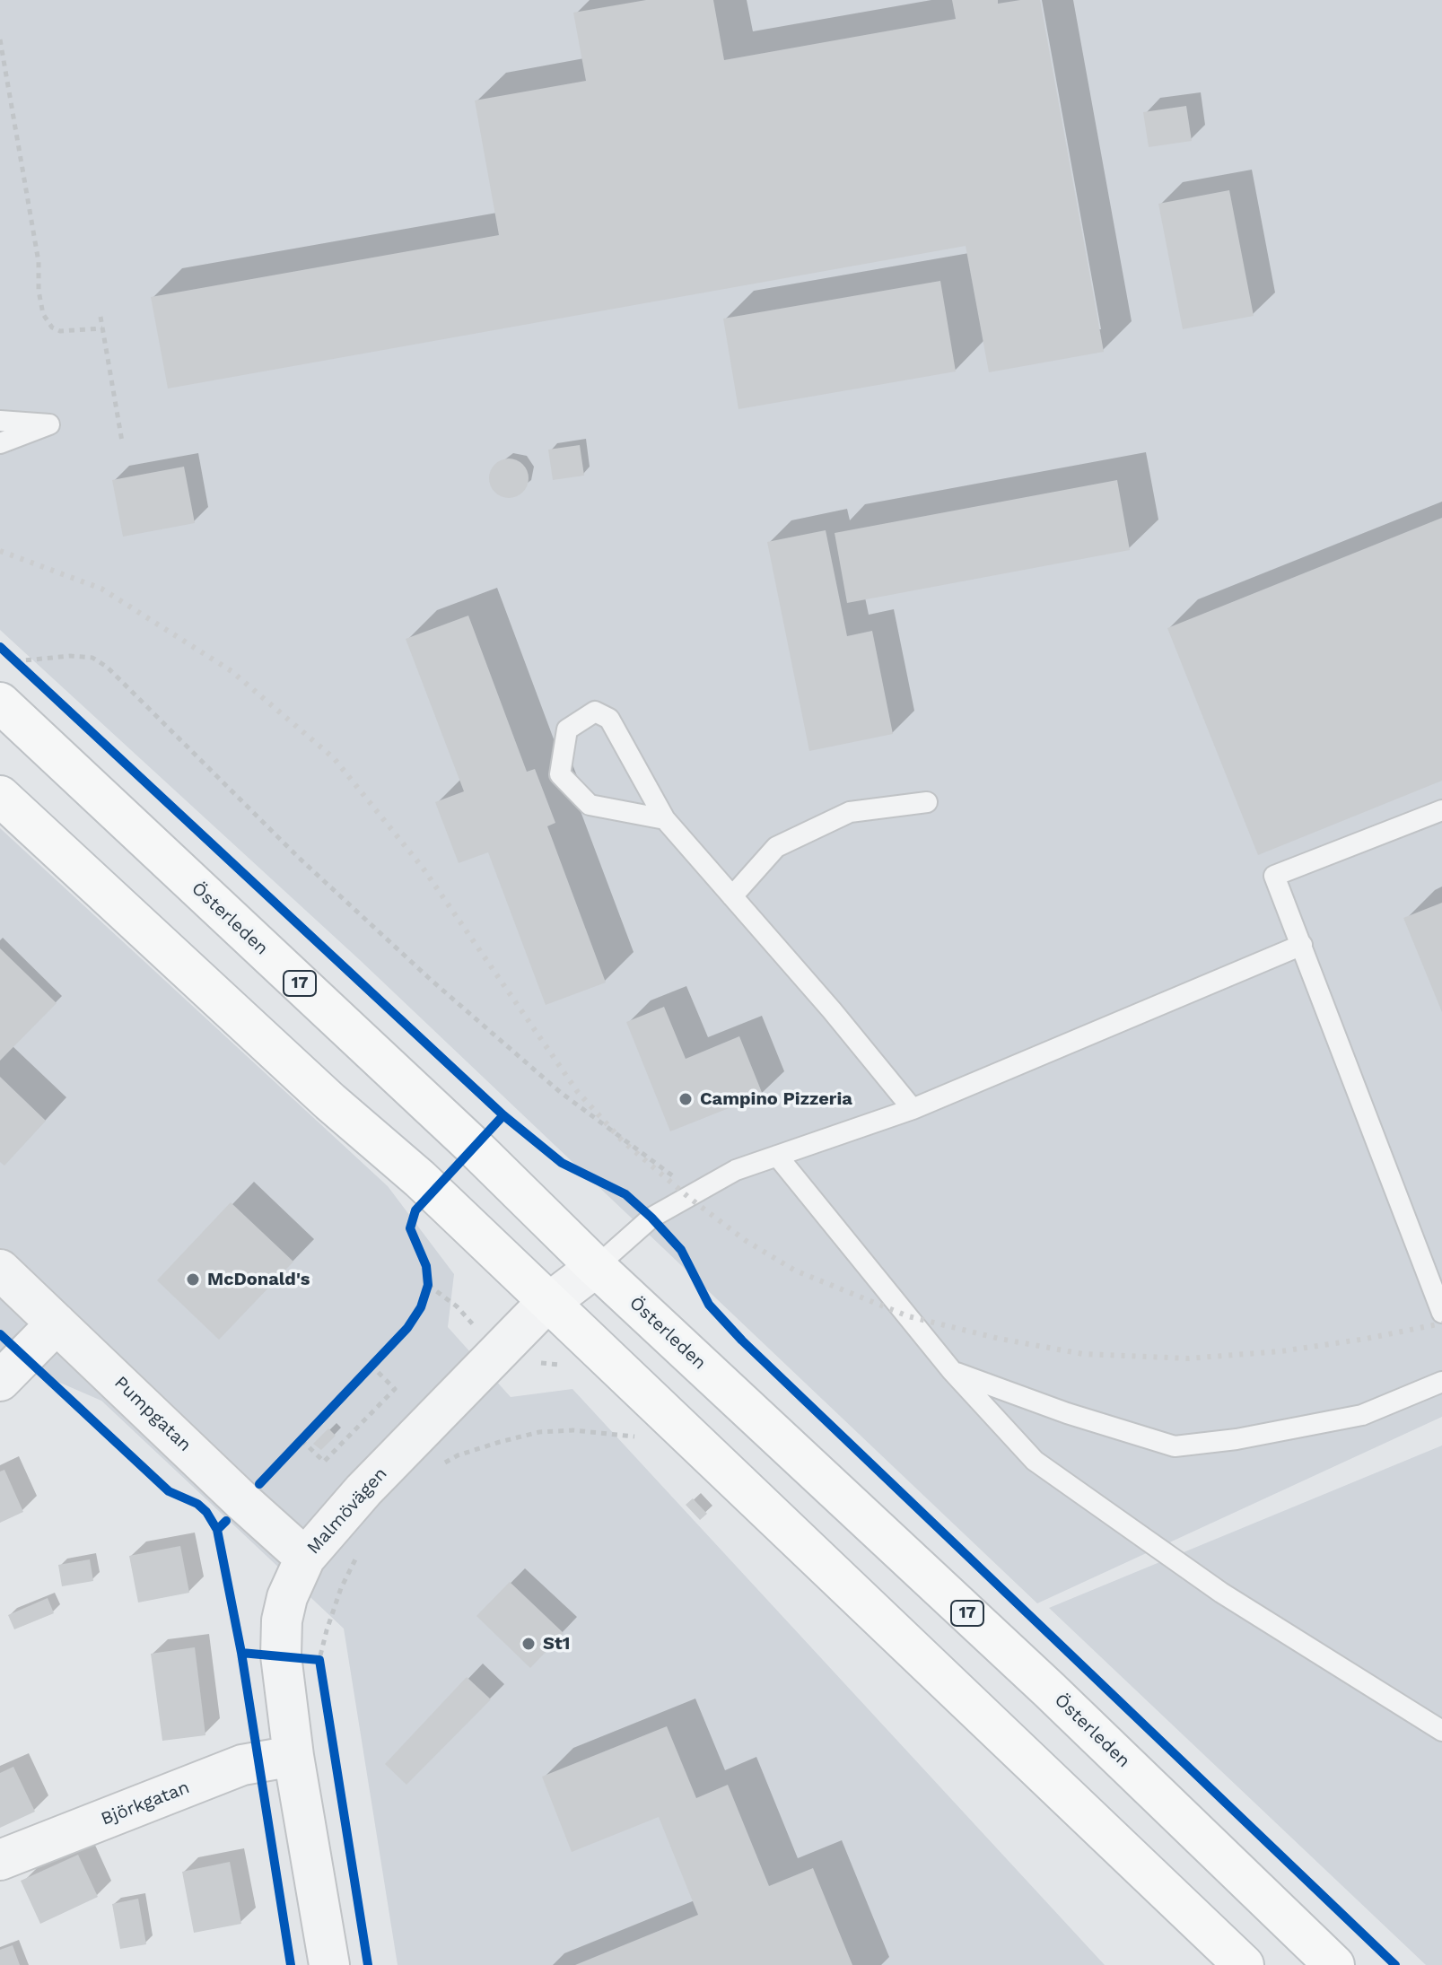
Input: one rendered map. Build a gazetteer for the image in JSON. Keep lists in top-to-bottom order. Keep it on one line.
{"streets":{"main road":["Österleden","17"],"street":["Pumpgatan","Malmövägen","Björkgatan"]},"crossings":[["Österleden","Malmövägen"],["Pumpgatan","Malmövägen"],["Malmövägen","Björkgatan"]],"places":["Campino Pizzeria","McDonald's","St1"]}
